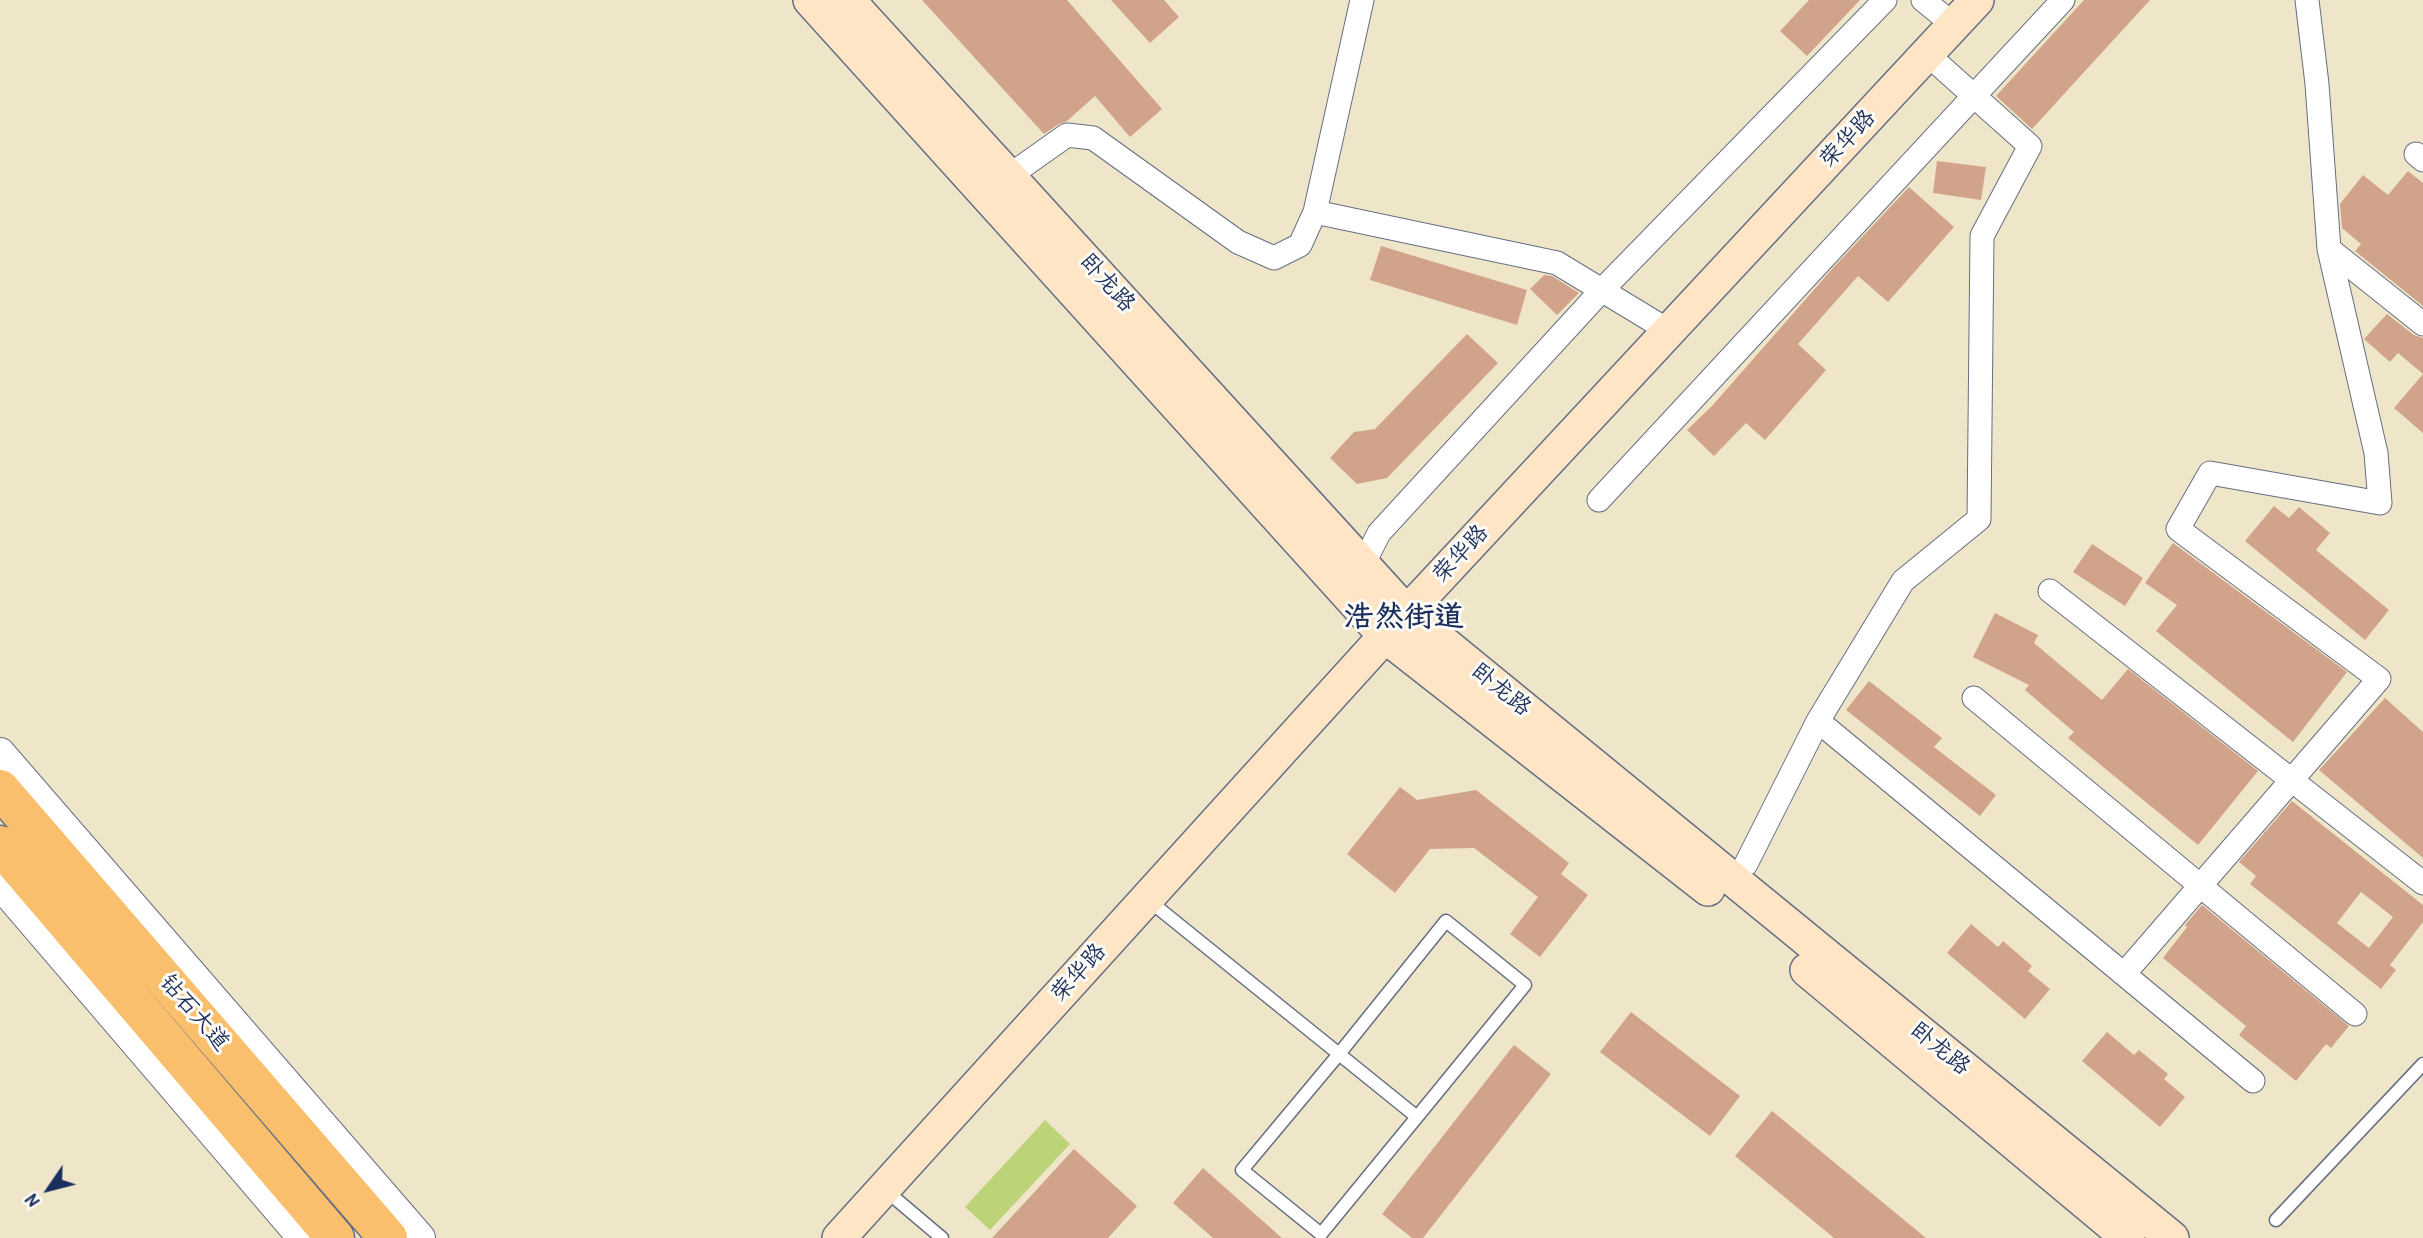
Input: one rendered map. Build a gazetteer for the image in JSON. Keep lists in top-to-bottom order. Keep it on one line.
{"streets":{"highway":["钻石大道"],"main road":["荣华路","卧龙路"]},"crossings":[["荣华路","卧龙路"]],"districts":["浩然街道"],"north":"bottom left"}
